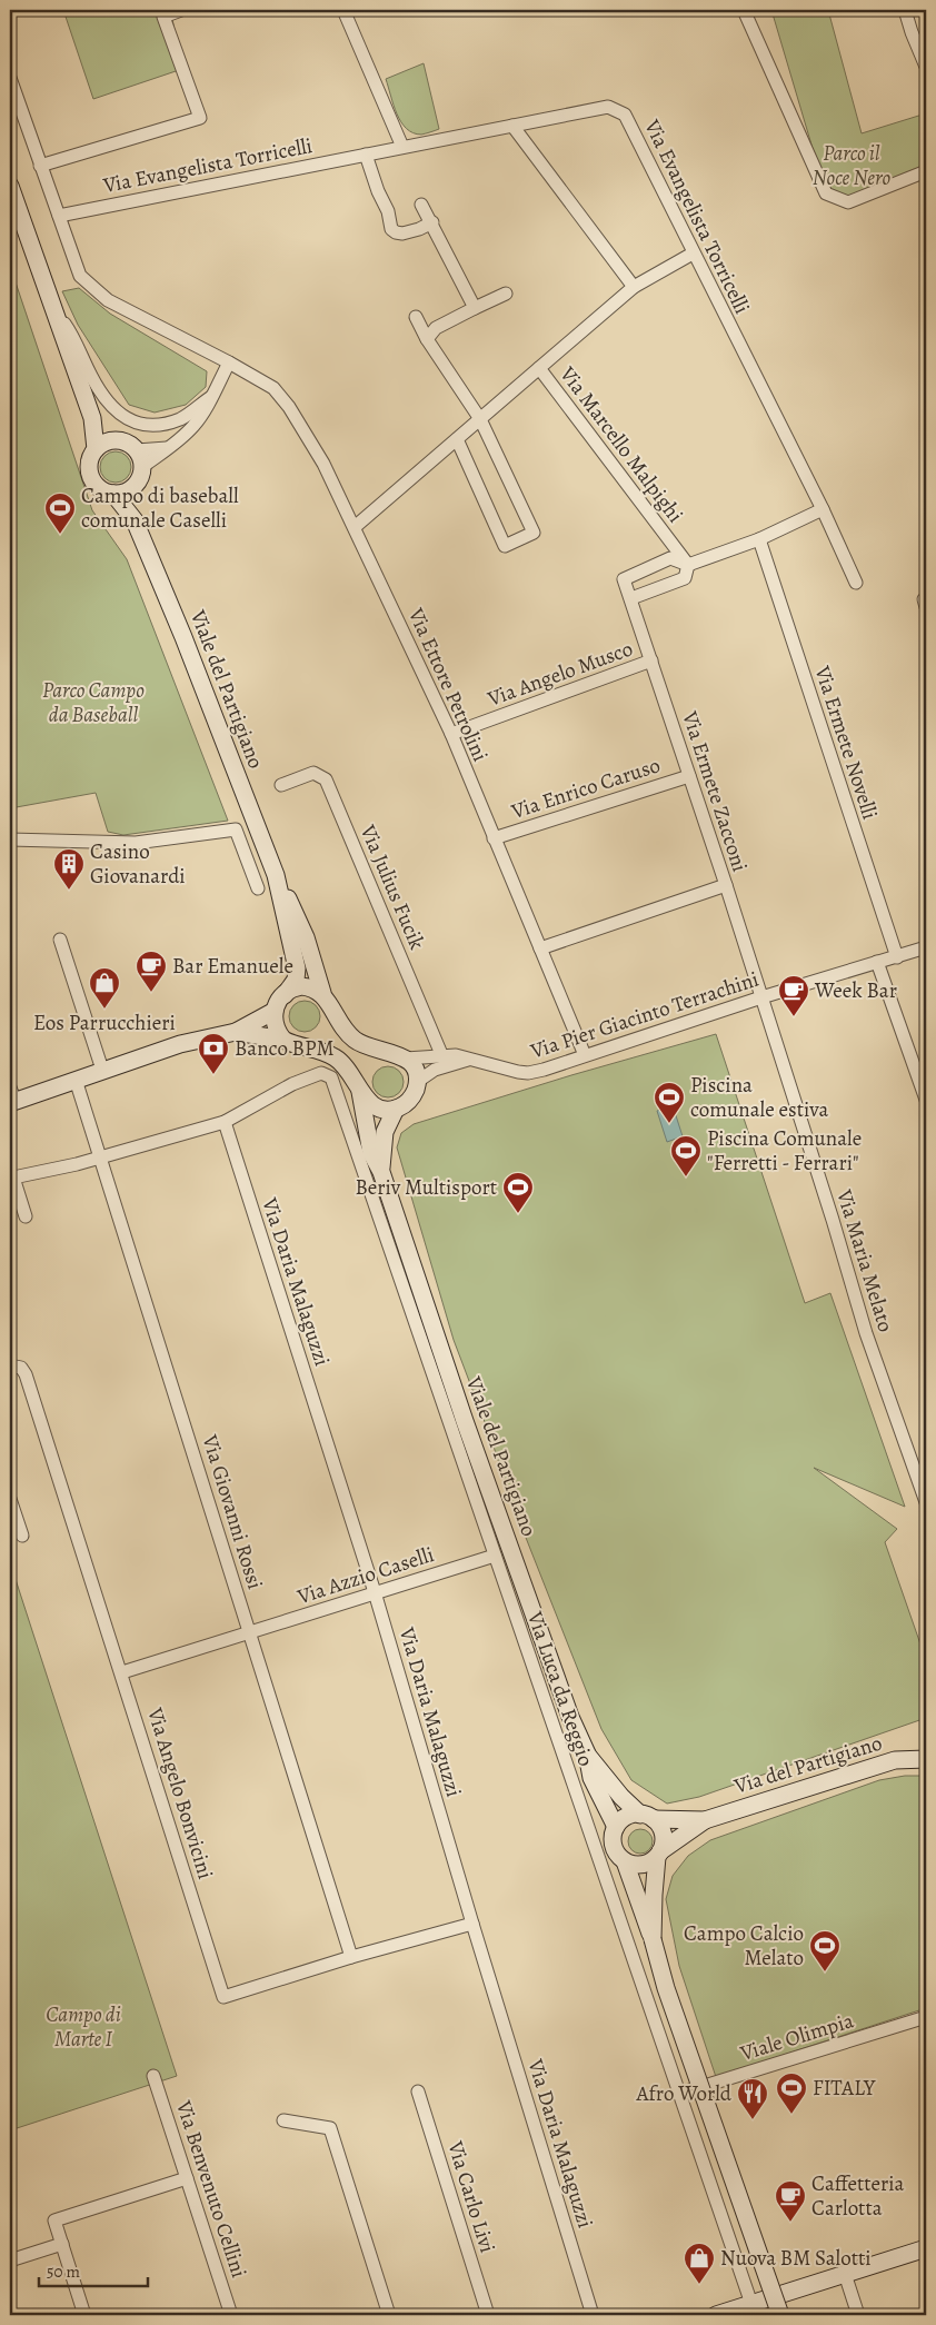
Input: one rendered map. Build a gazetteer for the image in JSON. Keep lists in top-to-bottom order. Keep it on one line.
{"streets":{"main road":["Viale del Partigiano","Via del Partigiano"],"street":["Via Evangelista Torricelli","Via Marcello Malpighi","Via Angelo Musco","Via Ettore Petrolini","Via Ermete Novelli","Via Enrico Caruso","Via Ermete Zacconi","Via Julius Fucik","Via Pier Giacinto Terrachini","Via Maria Melato","Via Daria Malaguzzi","Via Giovanni Rossi","Via Azzio Caselli","Via Luca da Reggio","Via Angelo Bonvicini","Viale Olimpia","Via Benvenuto Cellini","Via Carlo Livi"]},"crossings":[["Via Evangelista Torricelli","Via Marcello Malpighi"],["Via Evangelista Torricelli","Via Ettore Petrolini"],["Via Marcello Malpighi","Via Ermete Zacconi"],["Via Angelo Musco","Via Ettore Petrolini"],["Via Angelo Musco","Via Ermete Zacconi"],["Via Ettore Petrolini","Via Enrico Caruso"],["Via Ettore Petrolini","Via Pier Giacinto Terrachini"],["Viale del Partigiano","Via Pier Giacinto Terrachini"],["Viale del Partigiano","Via del Partigiano"],["Via Ermete Novelli","Via Pier Giacinto Terrachini"],["Via Enrico Caruso","Via Ermete Zacconi"],["Via Ermete Zacconi","Via Pier Giacinto Terrachini"],["Via Ermete Zacconi","Via Maria Melato"],["Via Julius Fucik","Via Pier Giacinto Terrachini"],["Via Pier Giacinto Terrachini","Via Maria Melato"],["Via Daria Malaguzzi","Via Azzio Caselli"],["Via Daria Malaguzzi","Via Luca da Reggio"],["Via Daria Malaguzzi","Via Angelo Bonvicini"],["Via Giovanni Rossi","Via Azzio Caselli"],["Via Giovanni Rossi","Via Angelo Bonvicini"],["Via Azzio Caselli","Via Luca da Reggio"],["Via Azzio Caselli","Via Angelo Bonvicini"],["Via Luca da Reggio","Viale Olimpia"]],"parks":["Parco il Noce Nero","Parco Campo da Baseball","Campo di Marte I"],"places":{"sports":["Campo di baseball comunale Caselli","Piscina comunale estiva","Piscina Comunale \"Ferretti - Ferrari\"","Beriv Multisport","Campo Calcio Melato","FITALY"],"building":["Casino Giovanardi"],"cafe":["Bar Emanuele","Week Bar","Caffetteria Carlotta"],"shop":["Eos Parrucchieri","Nuova BM Salotti"],"bank":["Banco BPM"],"restaurant":["Afro World"]},"scale_bar":"50 m"}
